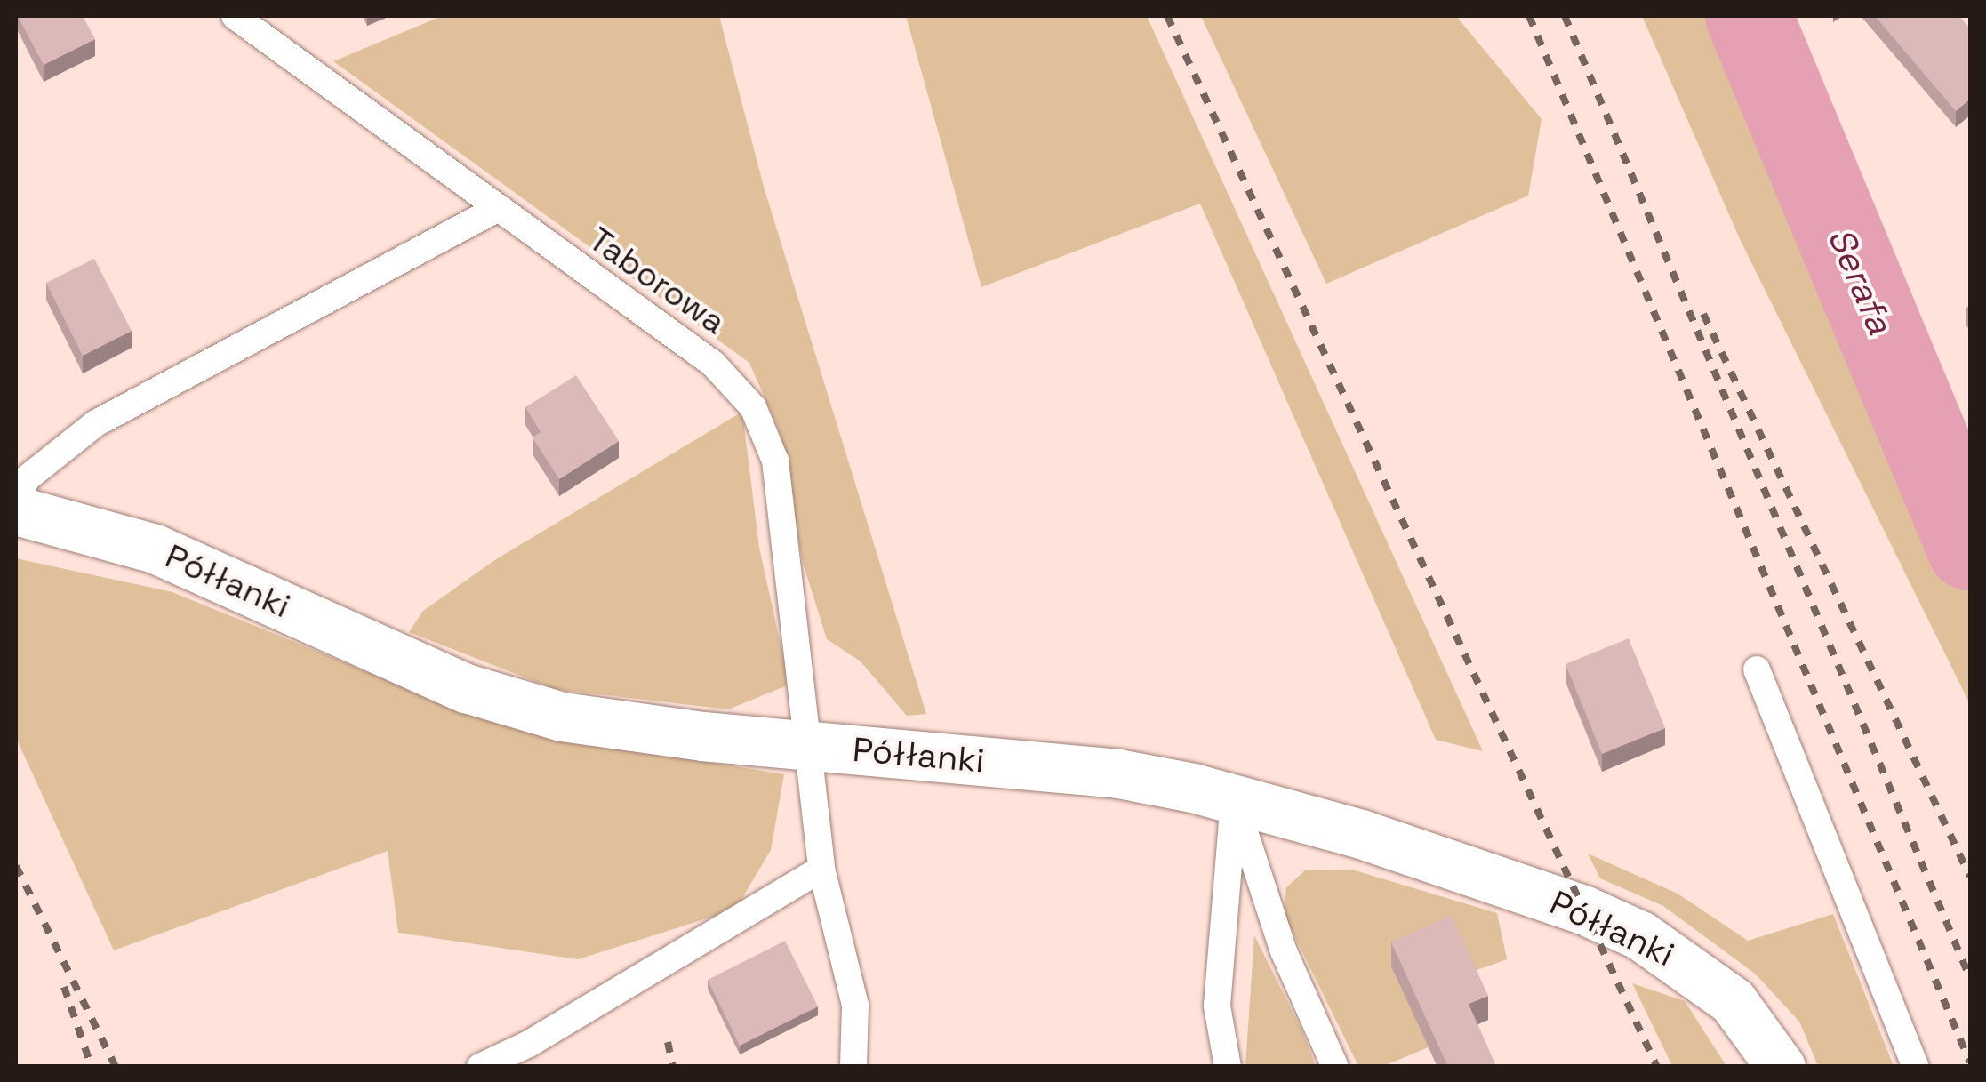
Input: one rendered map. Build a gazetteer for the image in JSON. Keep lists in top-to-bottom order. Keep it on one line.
{"streets":{"street":["Półłanki"],"lane":["Taborowa"]},"crossings":[["Taborowa","Półłanki"]],"water":["Serafa"]}
